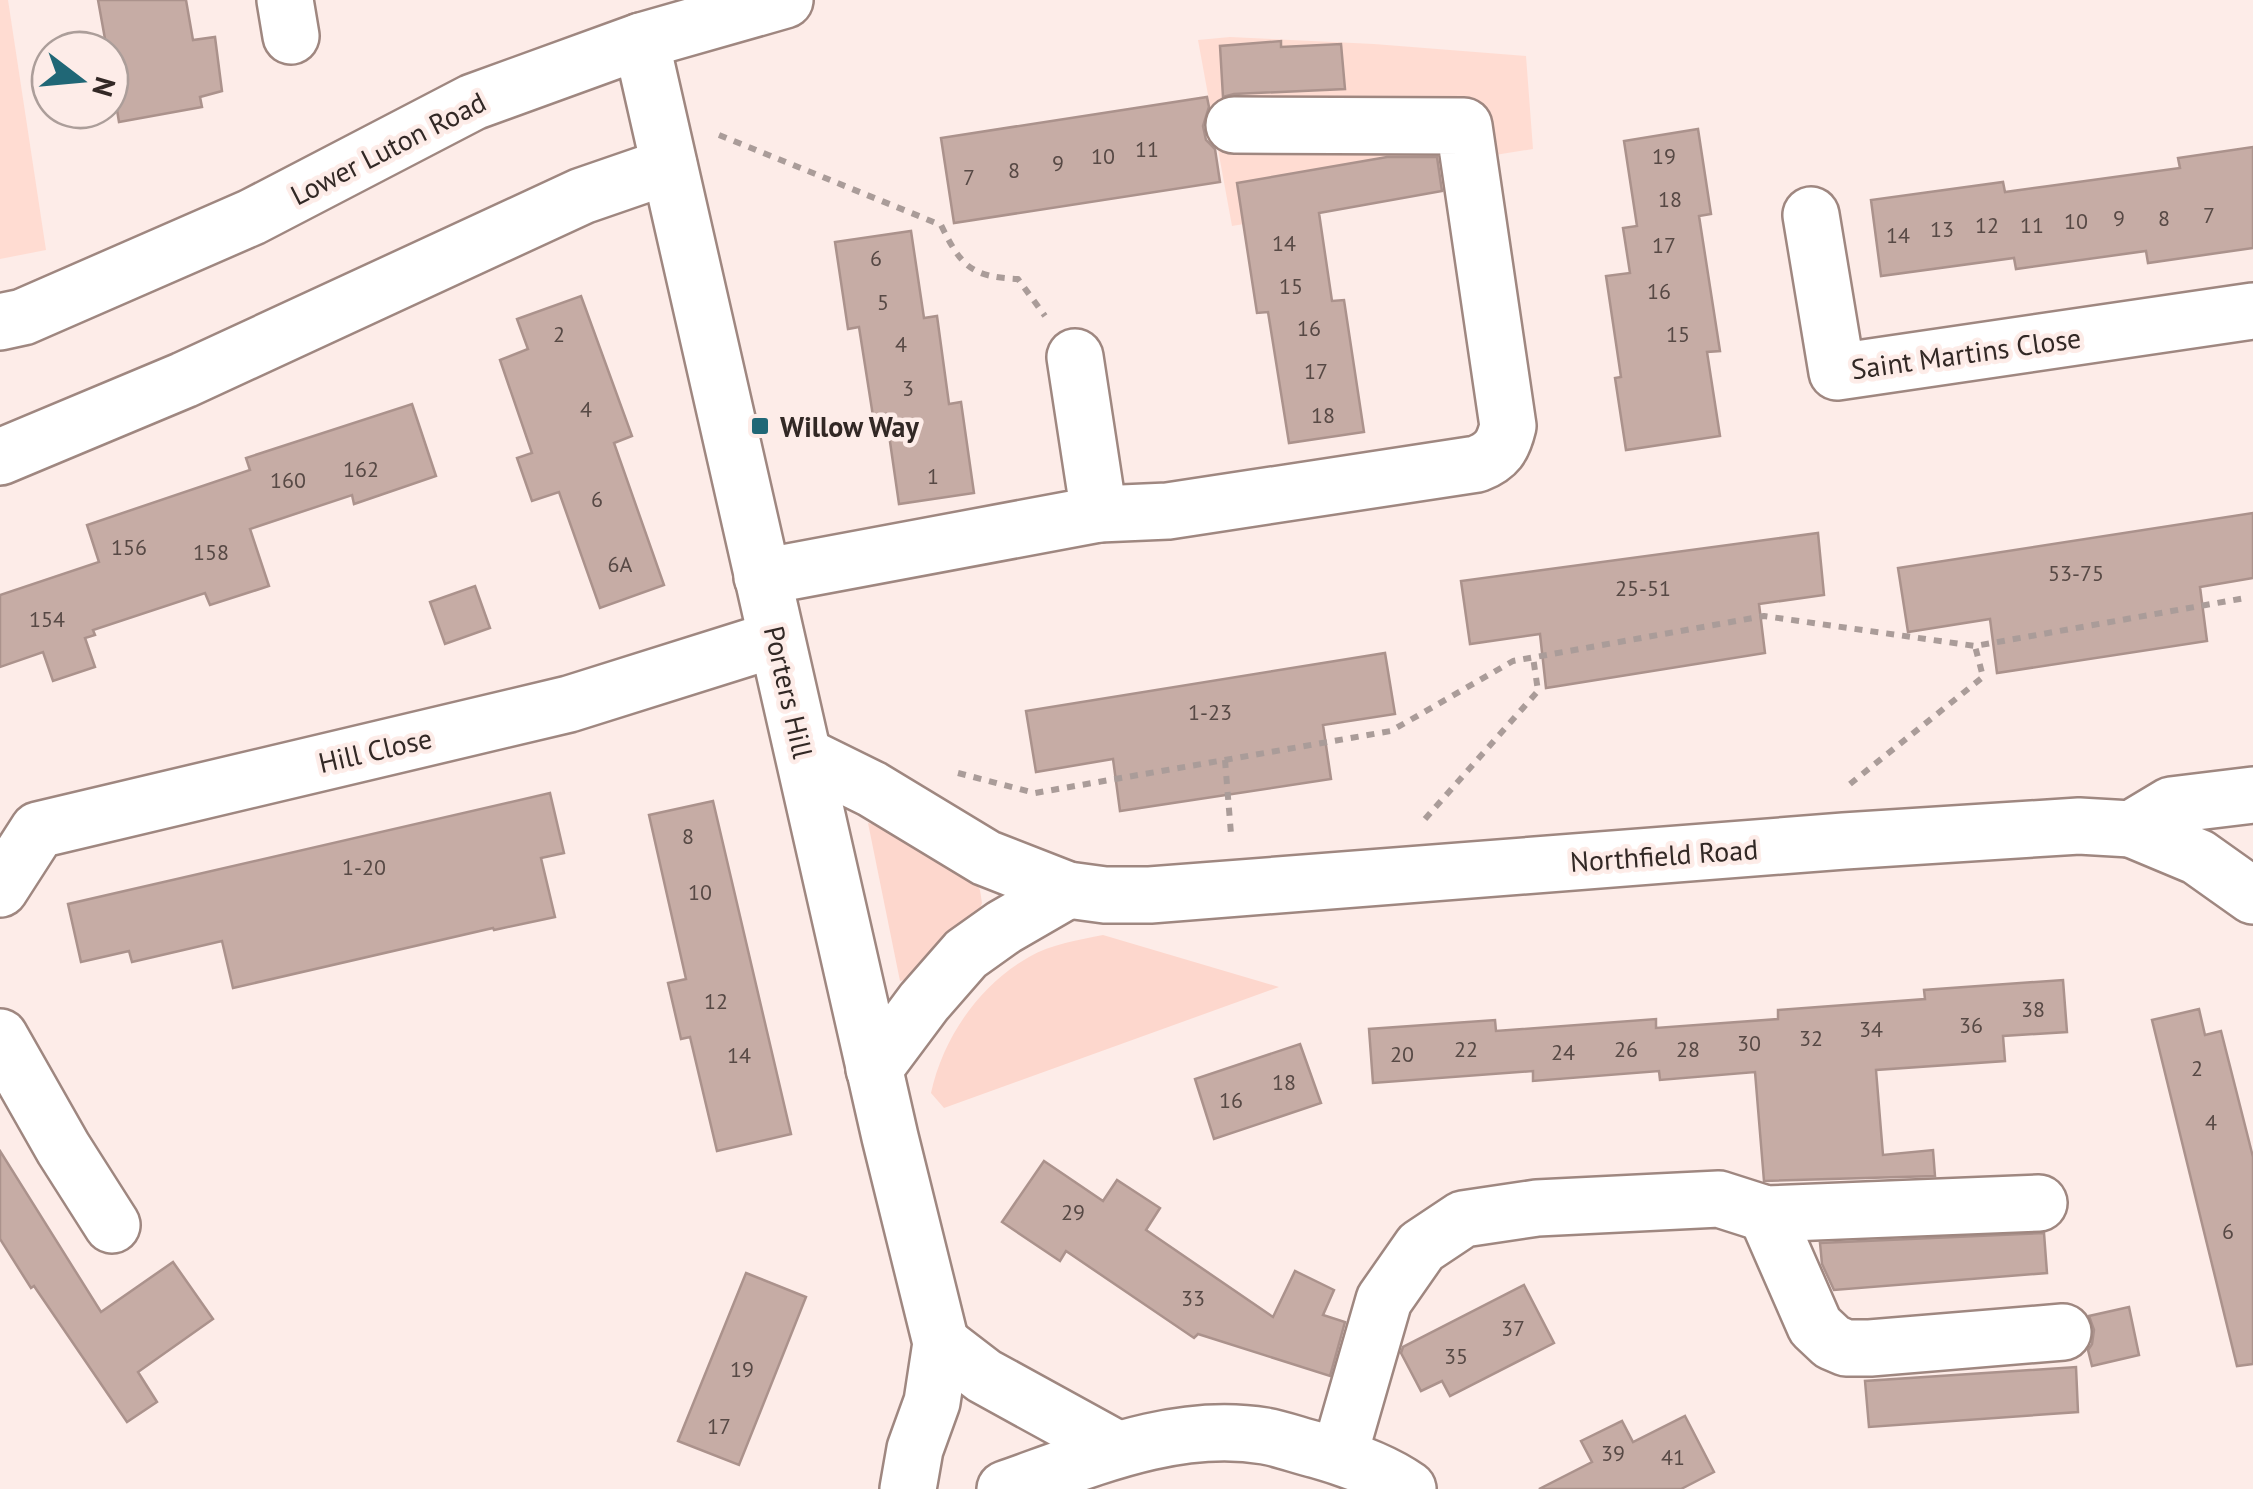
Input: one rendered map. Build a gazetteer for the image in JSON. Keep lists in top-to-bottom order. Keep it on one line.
{"streets":{"street":["Lower Luton Road","Saint Martins Close","Porters Hill","Hill Close","Northfield Road"]},"crossings":[["Lower Luton Road","Porters Hill"],["Porters Hill","Hill Close"],["Porters Hill","Northfield Road"]],"places":{"transit":["Willow Way"]},"house_numbers":["11","10","19","9","8","7","18","7","9","8","10","12","11","13","14","14","17","6","15","16","5","16","2","15","4","17","3","4","18","162","1","160","6","156","158","6A","53-75","25-51","154","1-23","8","1-20","10","12","38","36","34","32","30","22","26","28","24","20","14","2","18","16","4","29","6","33","37","35","19","17","39","41"],"north":"right"}
